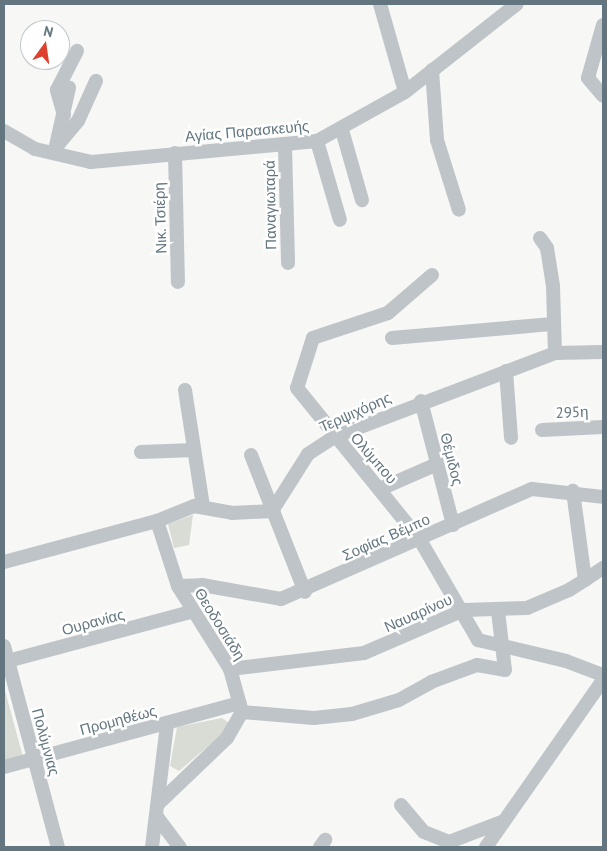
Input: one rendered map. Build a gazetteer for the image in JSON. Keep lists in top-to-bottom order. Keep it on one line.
{"streets":{"street":["Αγίας Παρασκευής","Παναγιωταρά","Νικ. Τσιέρη","Τερψιχόρης","295η","Ολύμπου","Θέμιδος","Σοφίας Βέμπο","Ναυαρίνου","Ουρανίας","Θεοδοσιάδη","Προμηθέως","Πολύμνιας"]},"crossings":[["Αγίας Παρασκευής","Παναγιωταρά"],["Αγίας Παρασκευής","Νικ. Τσιέρη"],["Τερψιχόρης","Ολύμπου"],["Τερψιχόρης","Θέμιδος"],["Ολύμπου","Σοφίας Βέμπο"],["Ολύμπου","Ναυαρίνου"],["Θέμιδος","Σοφίας Βέμπο"],["Σοφίας Βέμπο","Θεοδοσιάδη"],["Ναυαρίνου","Θεοδοσιάδη"],["Ουρανίας","Θεοδοσιάδη"],["Ουρανίας","Πολύμνιας"],["Θεοδοσιάδη","Προμηθέως"],["Προμηθέως","Πολύμνιας"]],"north":"top"}
